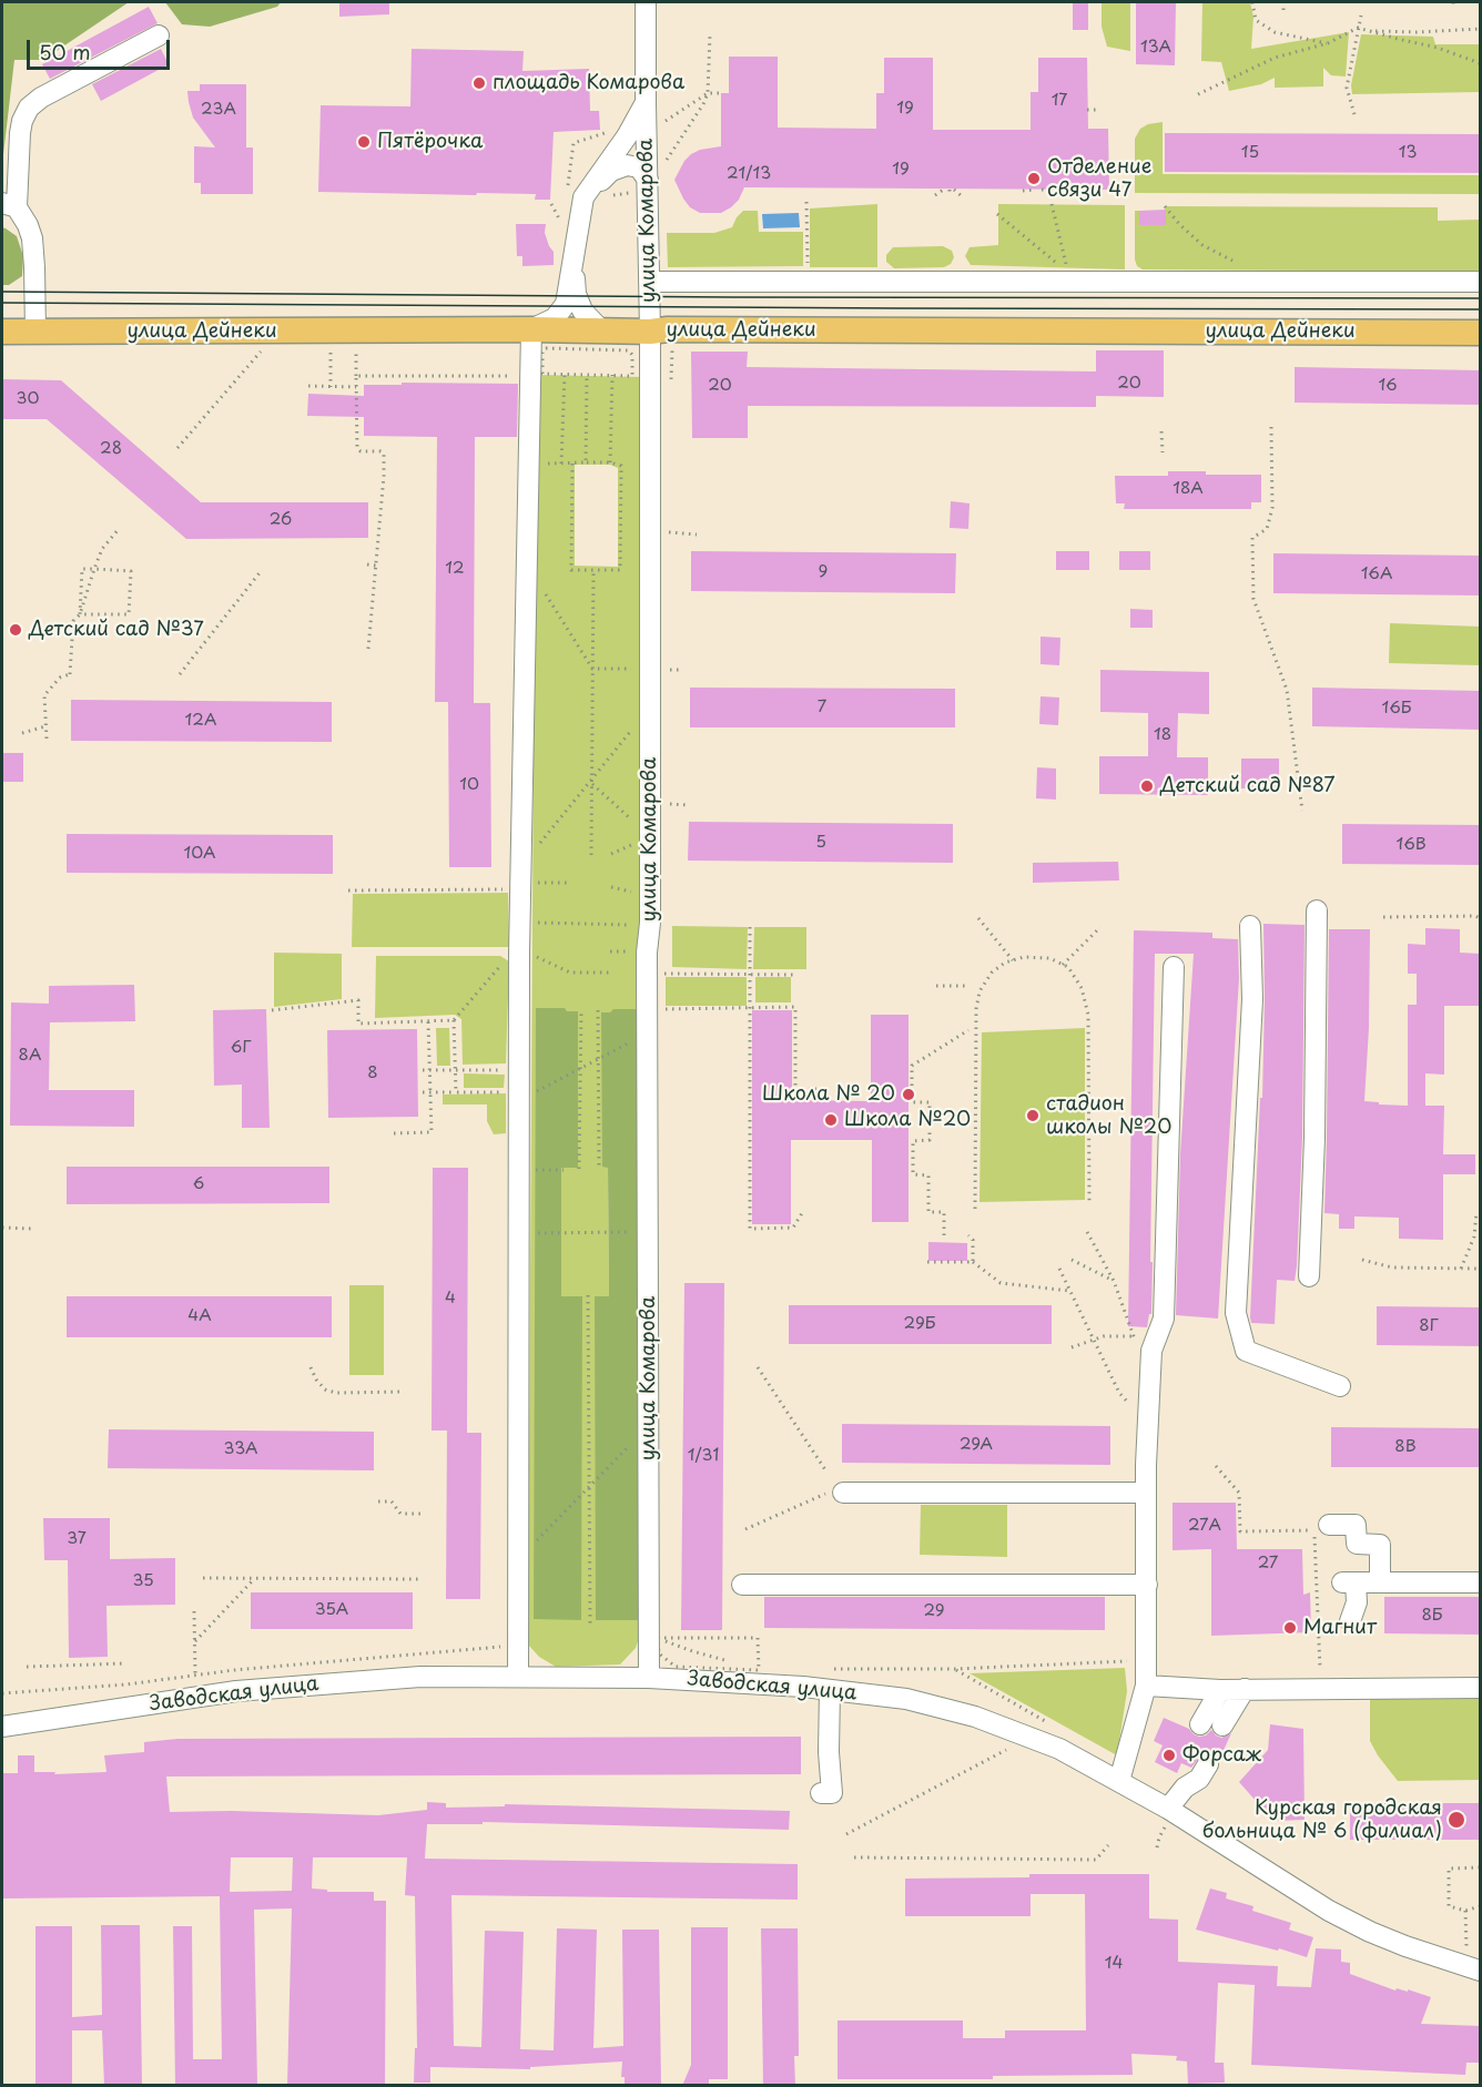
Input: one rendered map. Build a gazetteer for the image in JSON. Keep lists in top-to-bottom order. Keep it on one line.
{"streets":{"main road":["улица Дейнеки"],"street":["улица Комарова","Заводская улица"]},"crossings":[["улица Комарова","улица Дейнеки"],["улица Комарова","Заводская улица"]],"places":["площадь Комарова","Пятёрочка","Отделение связи 47","Детский сад №37","Детский сад №87","Школа № 20","стадион школы №20","Школа №20","Магнит","Форсаж","Курская городская больница № 6 (филиал)"],"house_numbers":["13А","17","19","23А","15","13","19","21/13","20","20","16","30","28","18А","26","12","9","16А","7","16Б","12А","18","10","5","16В","10А","6Г","8А","8","6","4","4А","29Б","8Г","29А","8В","33А","1/31","27А","37","27","35","35А","29","8Б","14"],"scale_bar":"50 m"}
